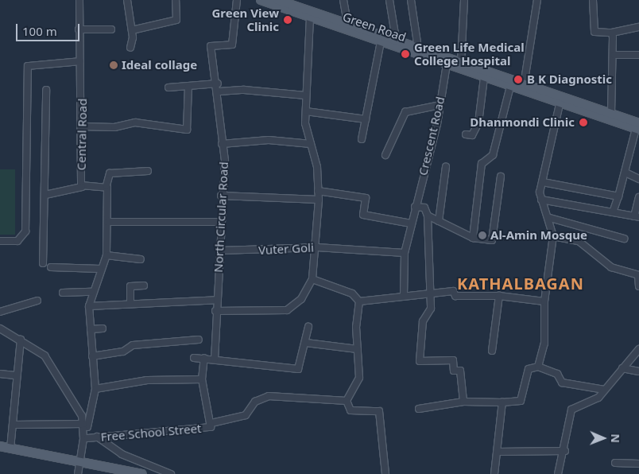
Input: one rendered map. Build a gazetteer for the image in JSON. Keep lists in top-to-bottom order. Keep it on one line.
{"streets":{"main road":["Green Road"],"street":["Central Road","Crescent Road","North Circular Road","Vuter Goli","Free School Street"]},"crossings":[["Green Road","Crescent Road"],["Crescent Road","Vuter Goli"],["North Circular Road","Vuter Goli"]],"districts":["KATHALBAGAN"],"places":["Green View Clinic","Green Life Medical College Hospital","Ideal collage","B K Diagnostic","Dhanmondi Clinic","Al-Amin Mosque"],"scale_bar":"100 m","north":"right"}
